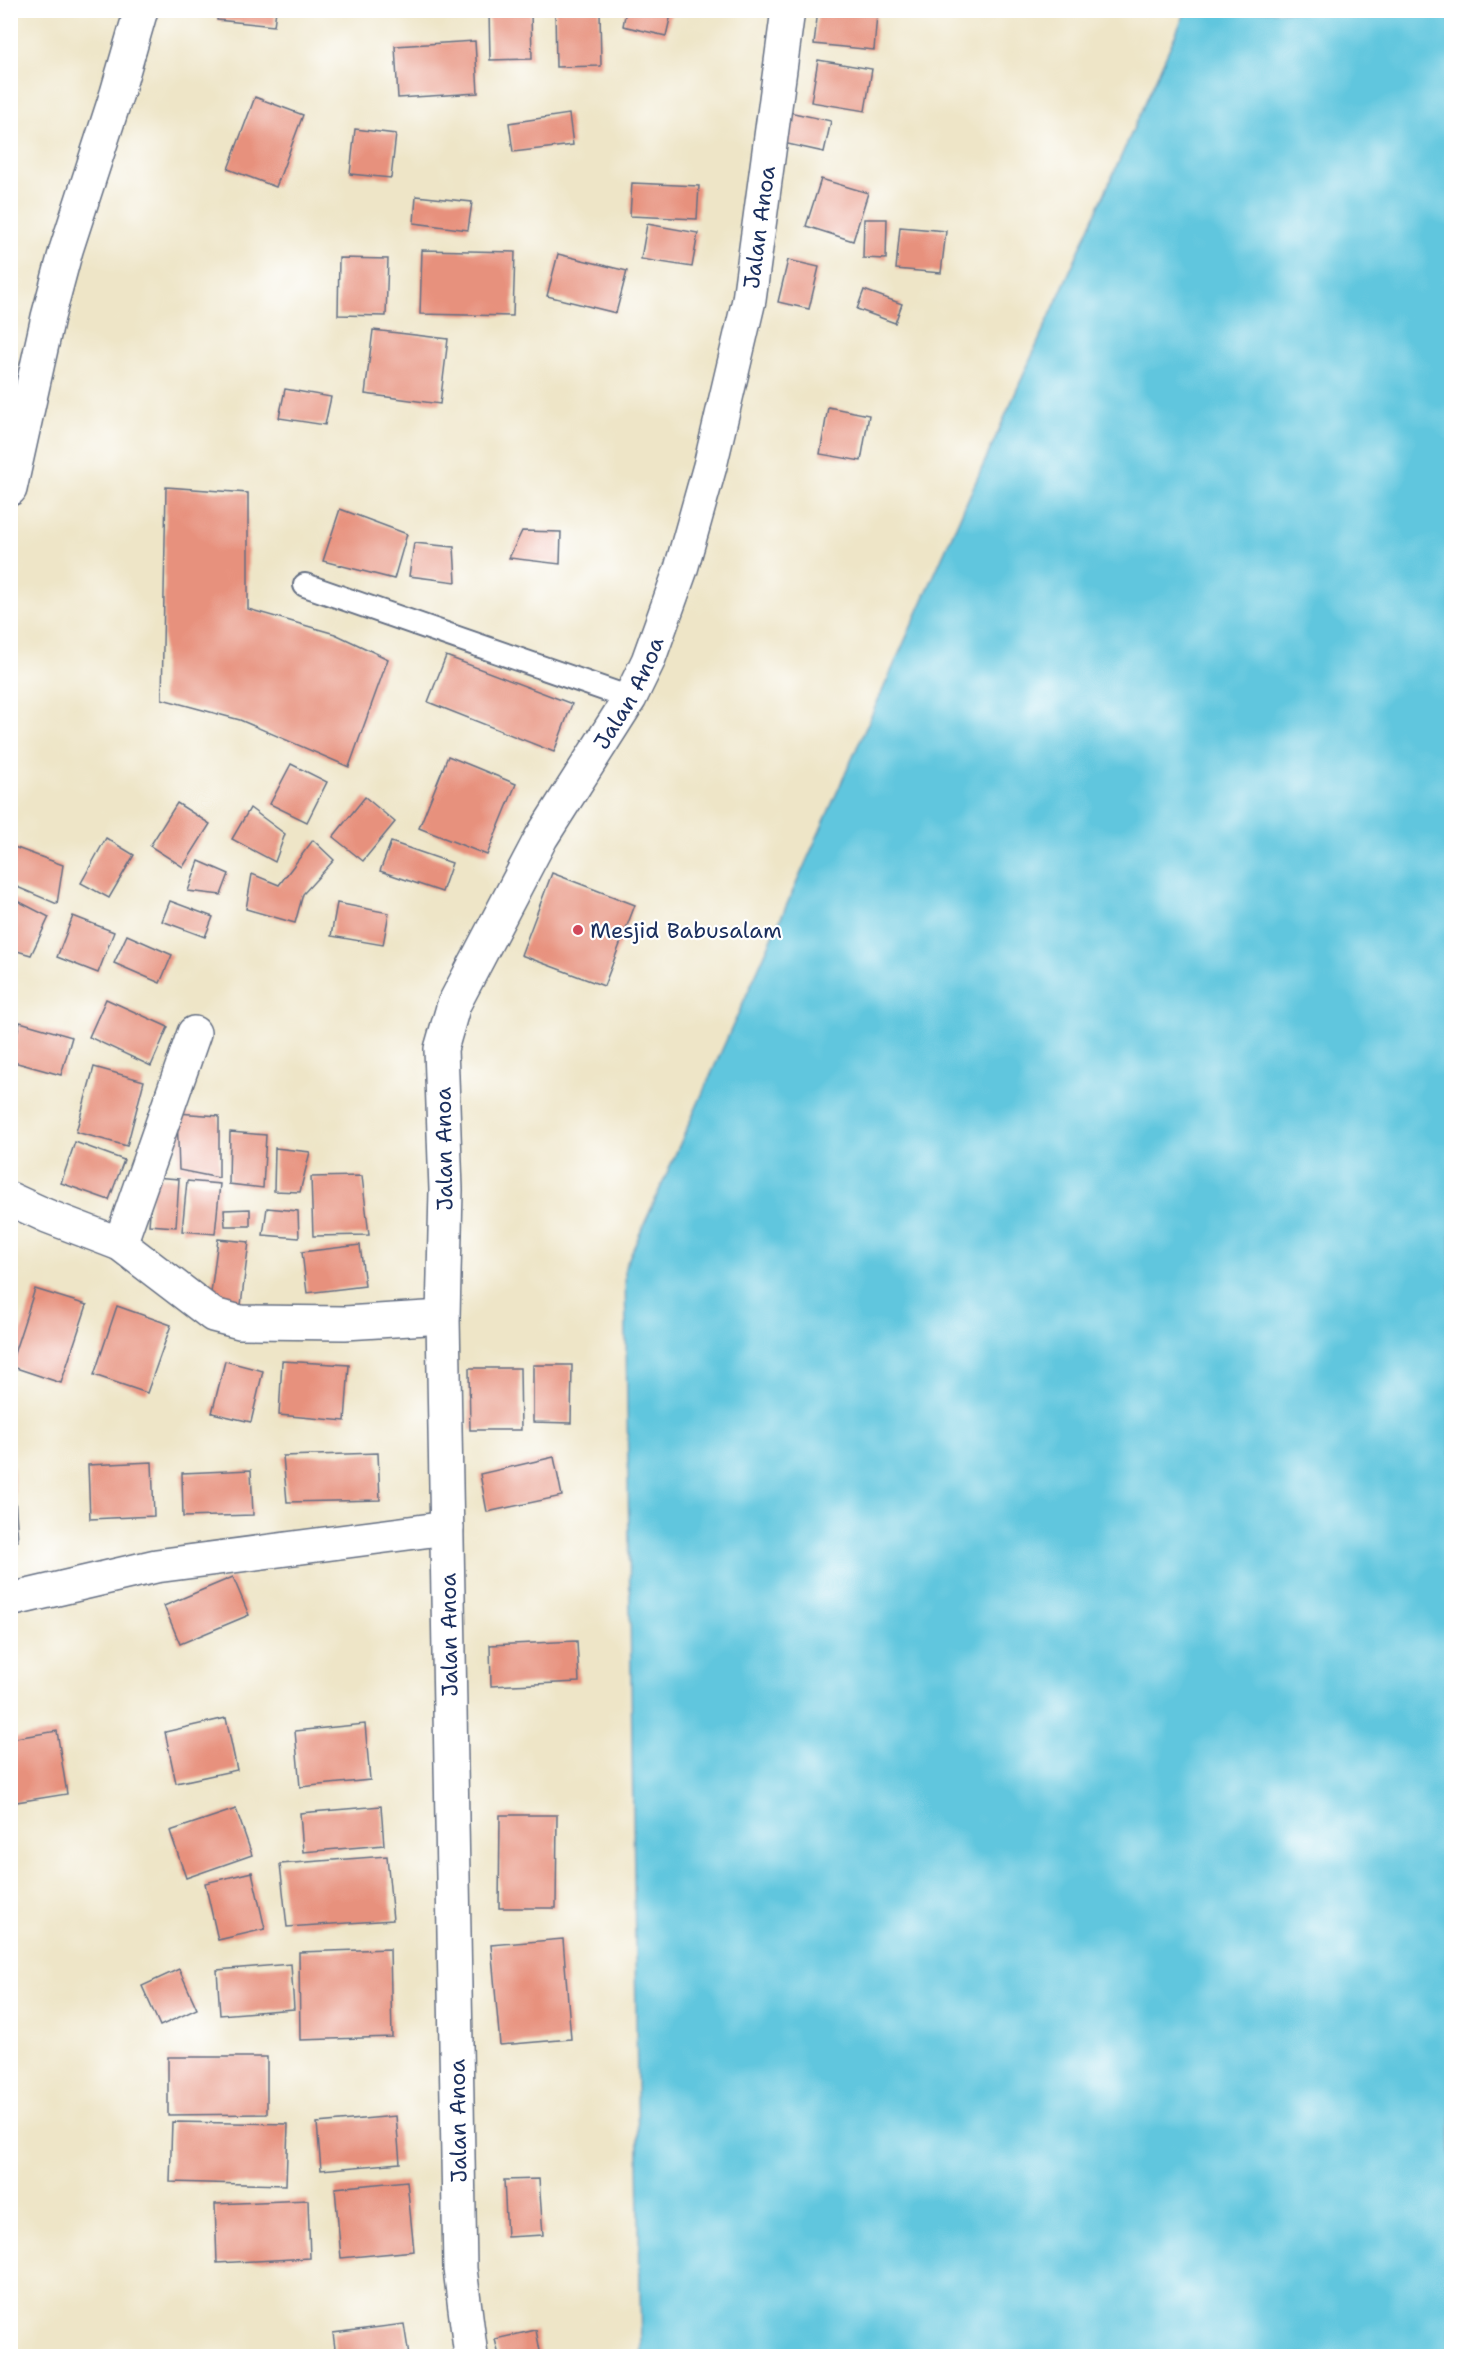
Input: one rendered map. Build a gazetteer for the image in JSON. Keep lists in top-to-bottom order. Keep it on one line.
{"streets":{"main road":["Jalan Anoa"]},"places":["Mesjid Babusalam"]}
